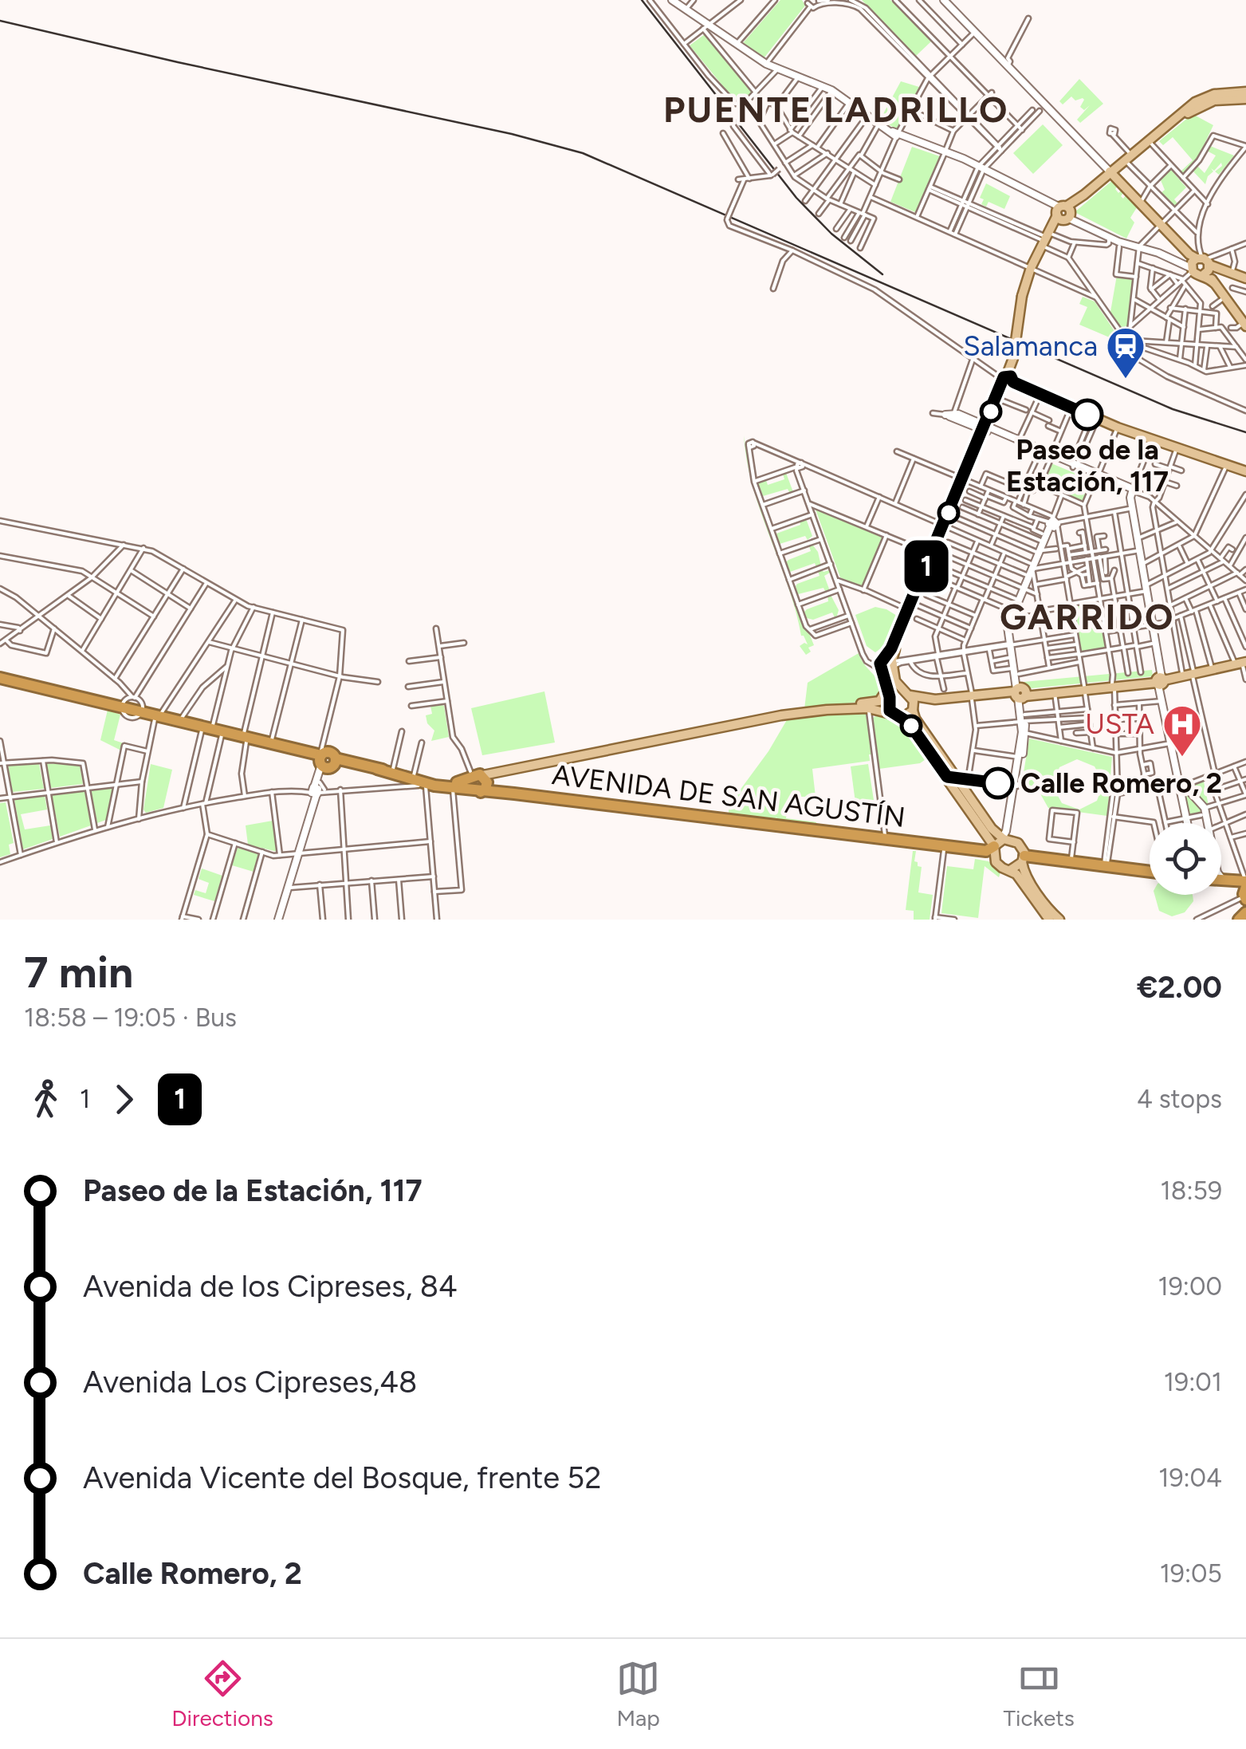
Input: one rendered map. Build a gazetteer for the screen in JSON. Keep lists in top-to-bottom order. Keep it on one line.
{"streets":{"highway":["AVENIDA DE SAN AGUSTÍN"]},"districts":["PUENTE LADRILLO","GARRIDO"],"places":{"station":["Salamanca"],"other":["Paseo de la Estación, 117","Calle Romero, 2"],"hospital":["USTA"]},"lines":["bus line 1"],"page":{"on_map":"1","heading":["7 min","18:58 – 19:05 · Bus","€2.00"],"legs":["1","1","4 stops"],"list":[{"name":"Paseo de la Estación, 117","value":"18:59"},{"name":"Avenida de los Cipreses, 84","value":"19:00"},{"name":"Avenida Los Cipreses,48","value":"19:01"},{"name":"Avenida Vicente del Bosque, frente 52","value":"19:04"},{"name":"Calle Romero, 2","value":"19:05"}],"tabs":["Directions","Map","Tickets"]}}
